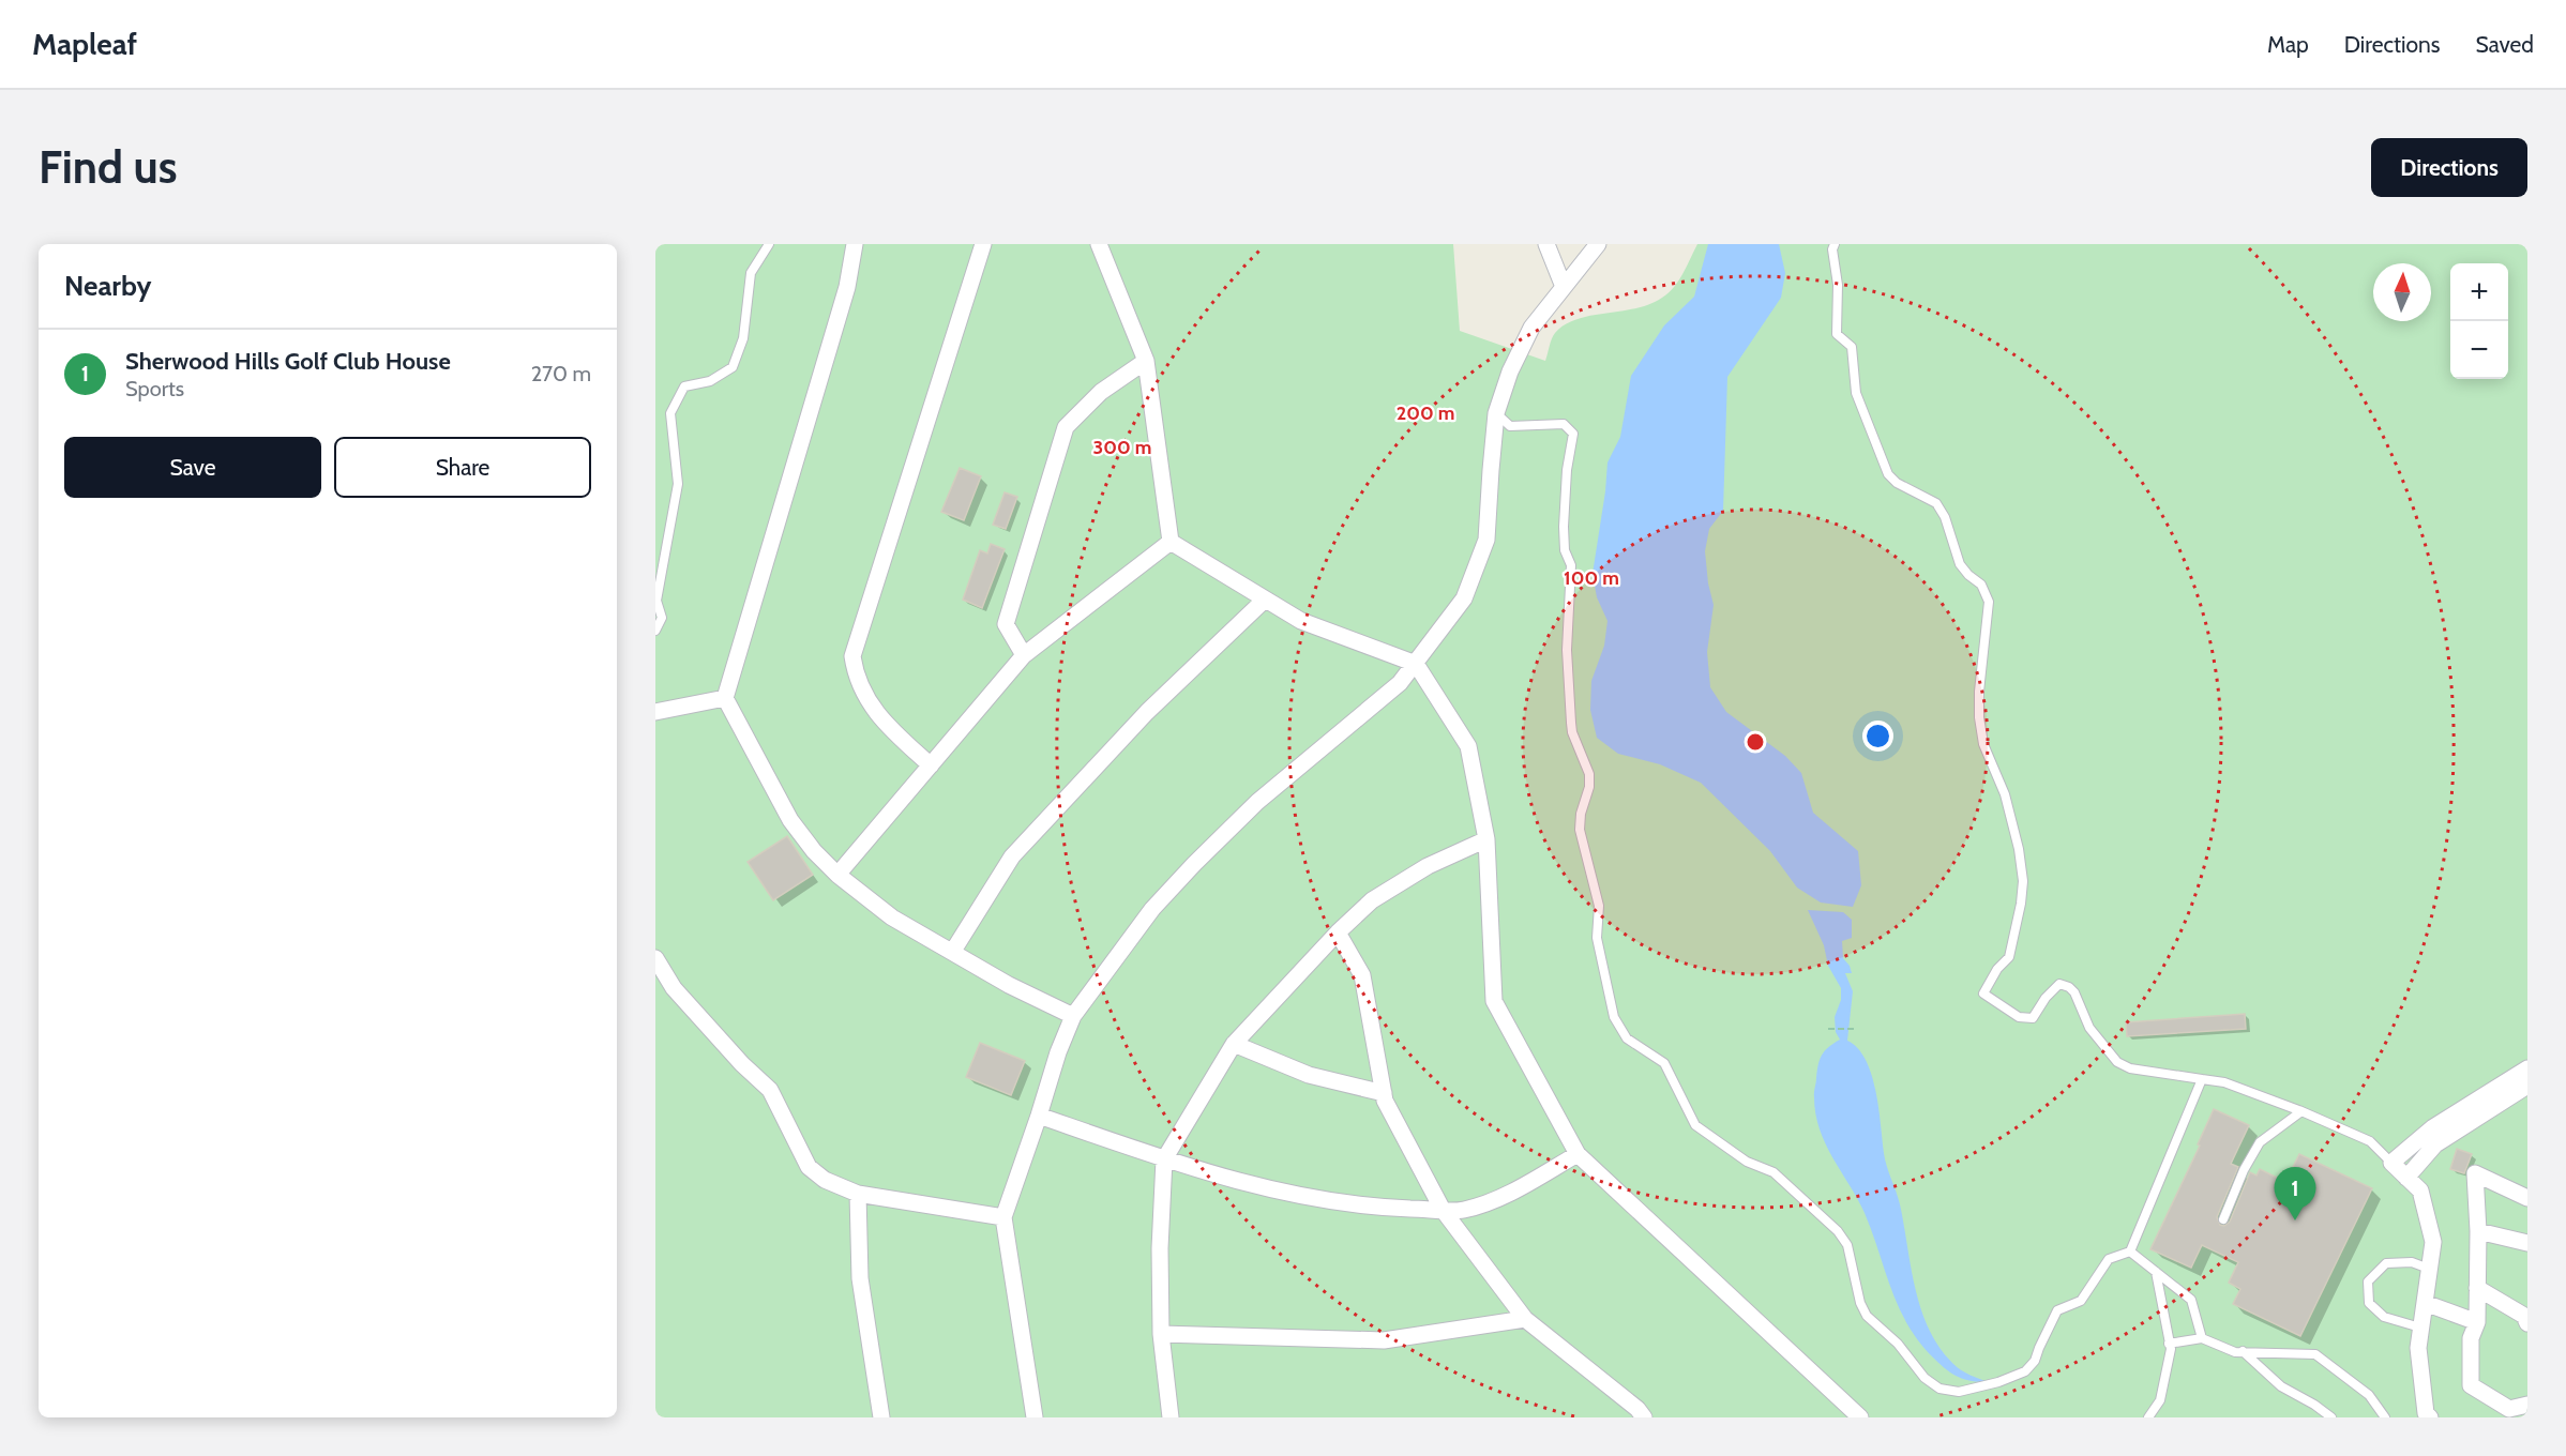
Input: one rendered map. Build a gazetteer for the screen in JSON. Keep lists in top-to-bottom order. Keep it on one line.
{"north":"top","page":{"header":"Mapleaf","nav":["Map","Directions","Saved"],"buttons":["Directions",["Save","Share"]],"title":"Find us","heading":"Nearby","map_buttons":["+","−"],"list":[{"mark":"1","name":"Sherwood Hills Golf Club House","note":"Sports","value":"270 m"}],"pins":"1"},"rings":["200 m","300 m","100 m"]}
